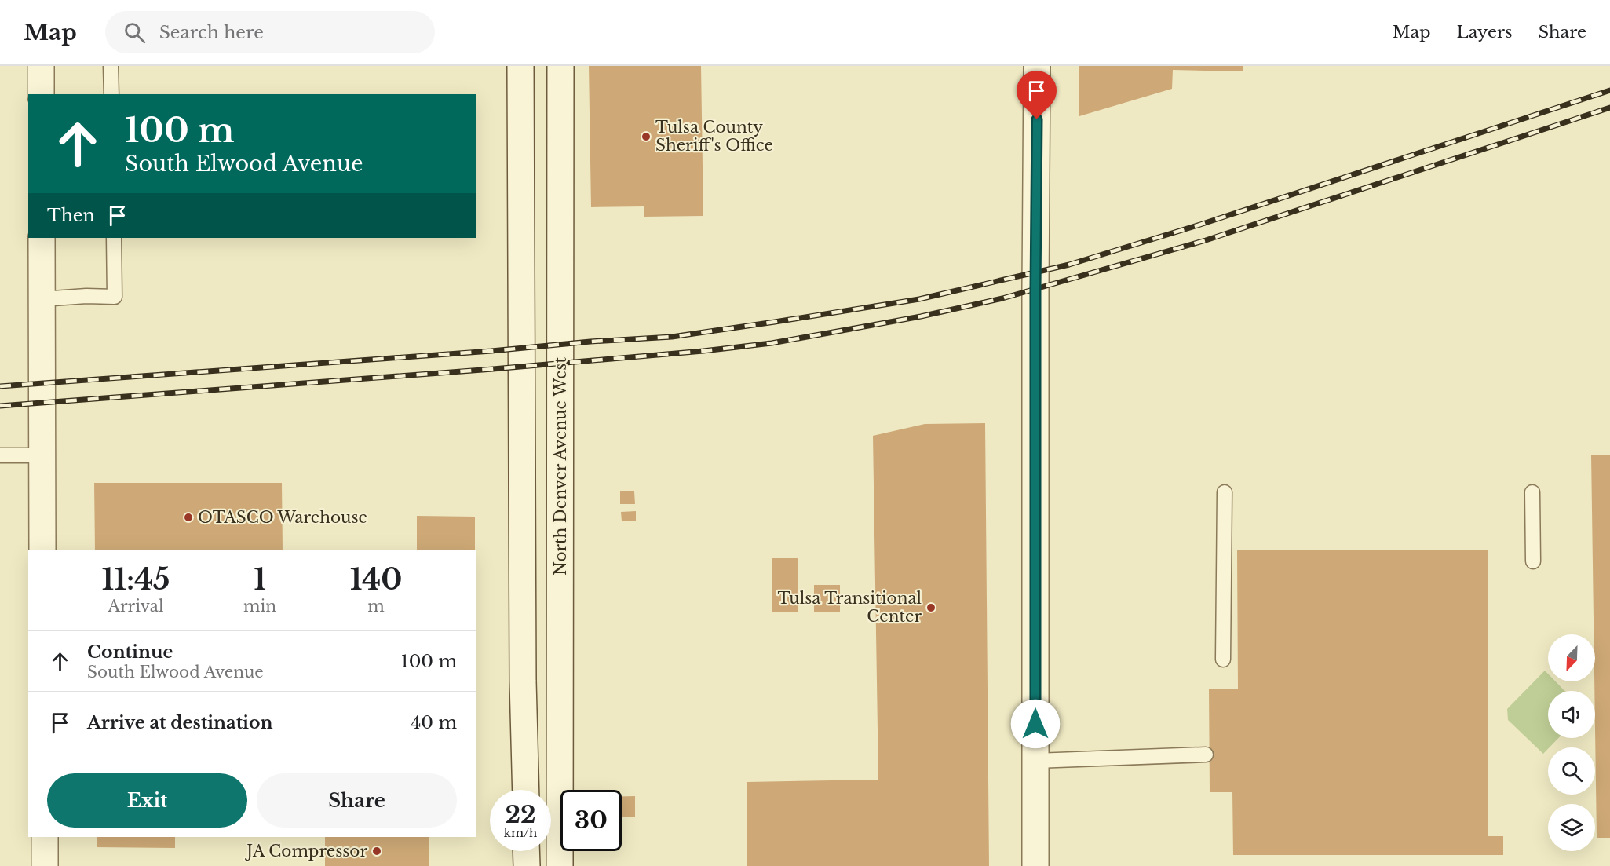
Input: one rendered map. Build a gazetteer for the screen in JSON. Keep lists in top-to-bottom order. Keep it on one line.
{"streets":{"main road":["North Denver Avenue West"]},"places":["Tulsa County Sheriff's Office","OTASCO Warehouse","Tulsa Transitional Center","JA Compressor"],"north":"bottom left","page":{"header":"Map","search":"Search here","nav":["Map","Layers","Share"],"turn":["100 m","South Elwood Avenue"],"then":"Then","eta":["11:45","Arrival","1","min","140","m"],"list":[{"name":"Continue","note":"South Elwood Avenue","value":"100 m"},{"name":"Arrive at destination","value":"40 m"}],"buttons":["Exit","Share"],"speed":"22 km/h","limit":"30"}}
